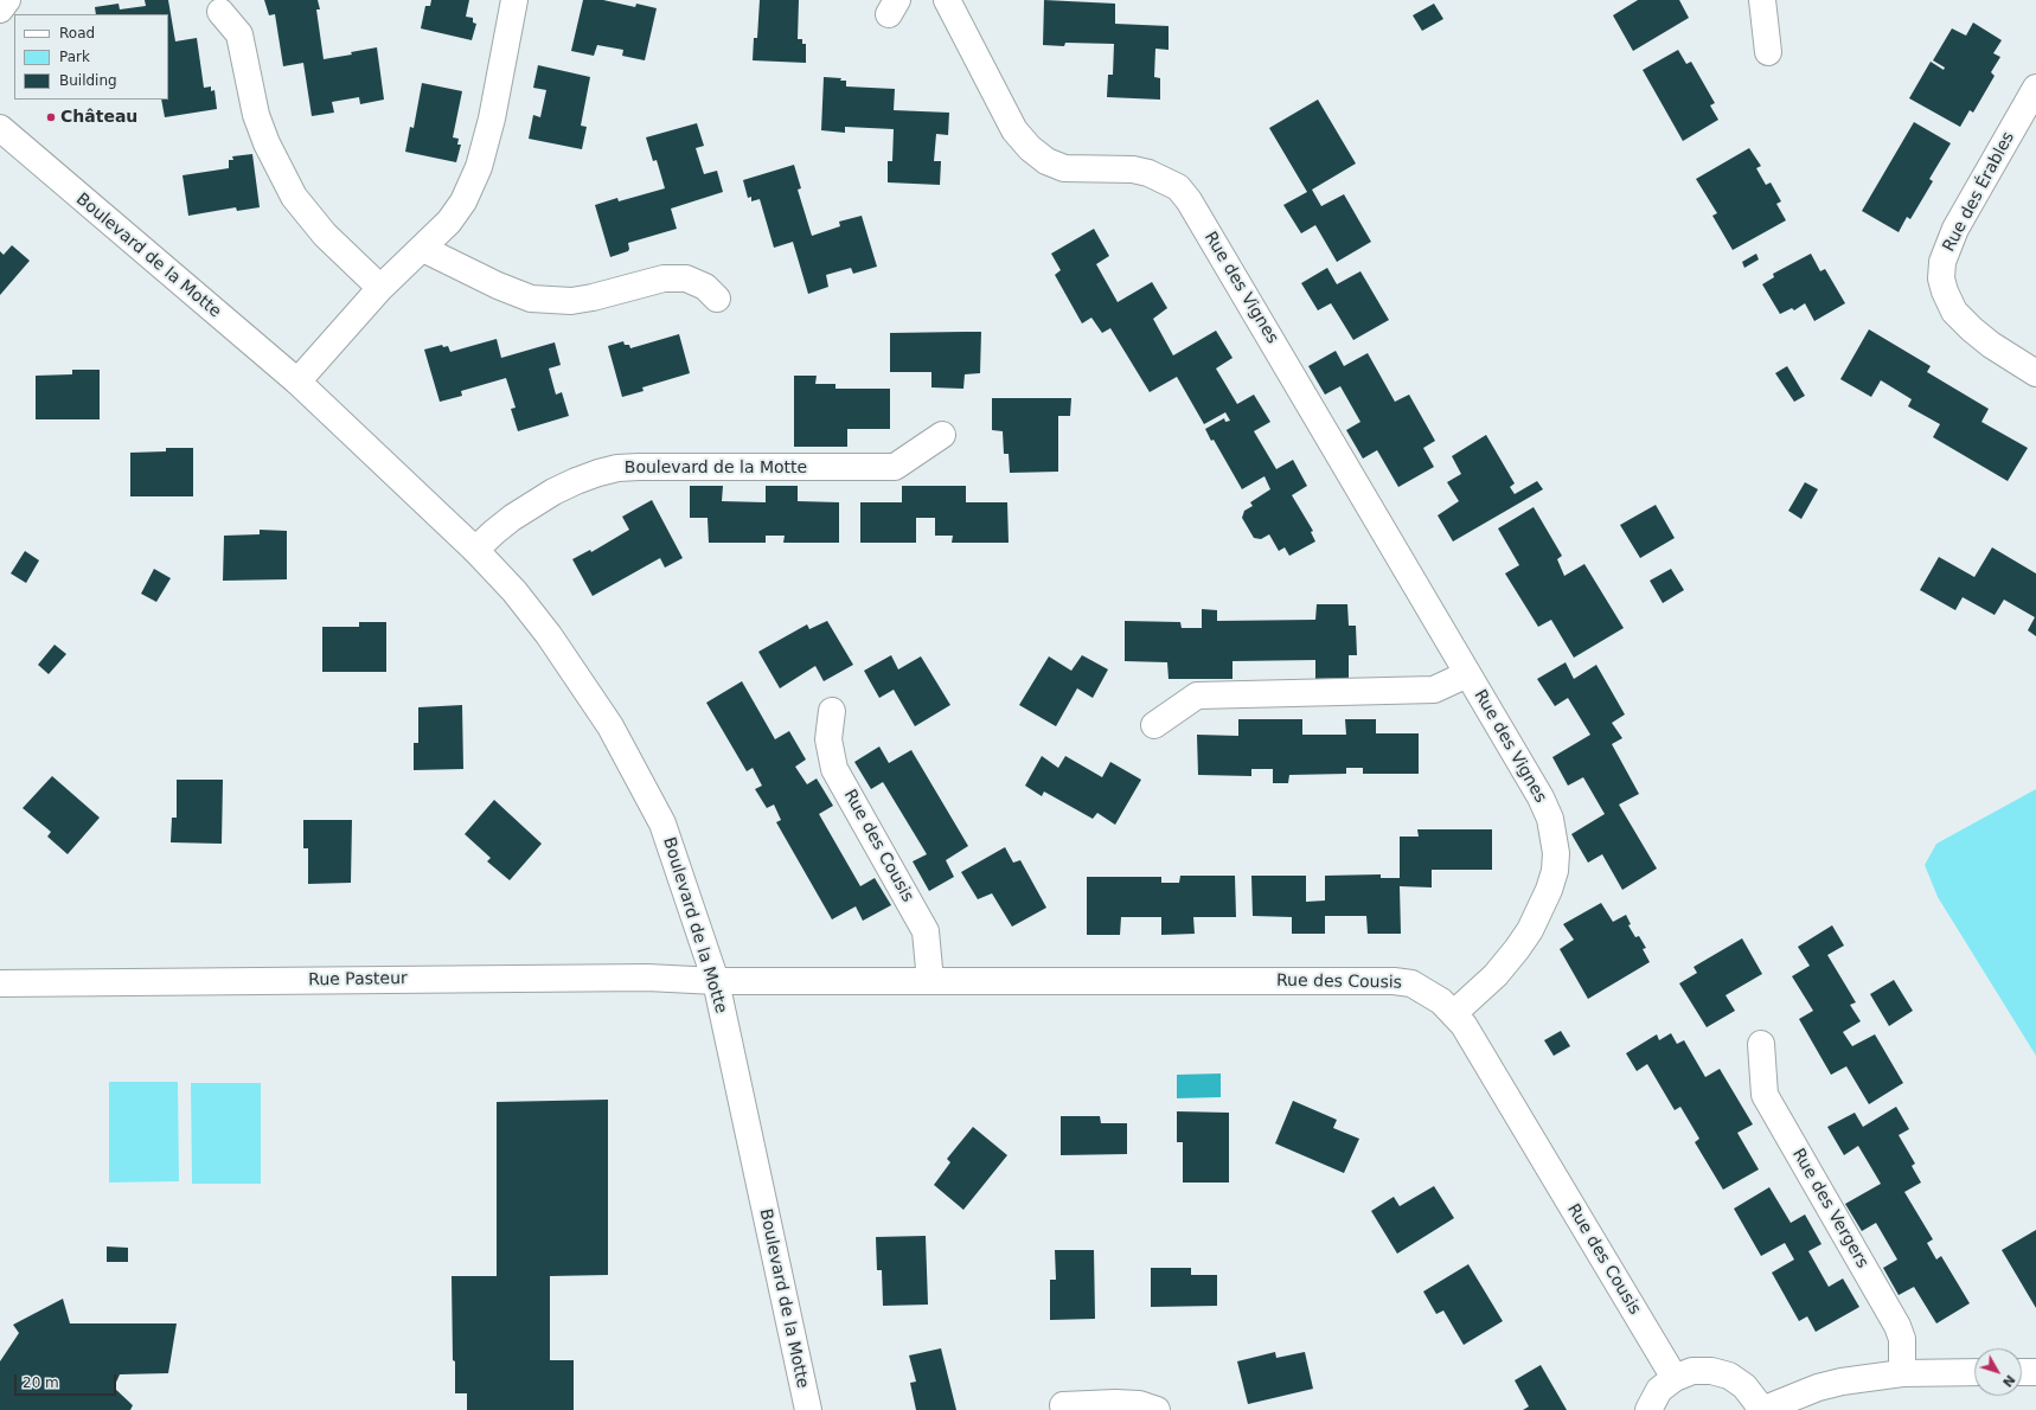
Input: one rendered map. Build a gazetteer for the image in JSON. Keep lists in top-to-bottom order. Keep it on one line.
{"streets":{"street":["Rue des Érables","Boulevard de la Motte","Rue des Vignes","Rue des Cousis","Rue Pasteur","Rue des Vergers"]},"crossings":[["Boulevard de la Motte","Rue des Cousis"],["Boulevard de la Motte","Rue Pasteur"],["Rue des Vignes","Rue des Cousis"],["Rue des Cousis","Rue Pasteur"]],"places":["Château"],"legend":["Road","Park","Building"],"scale_bar":"20 m","north":"bottom right"}
